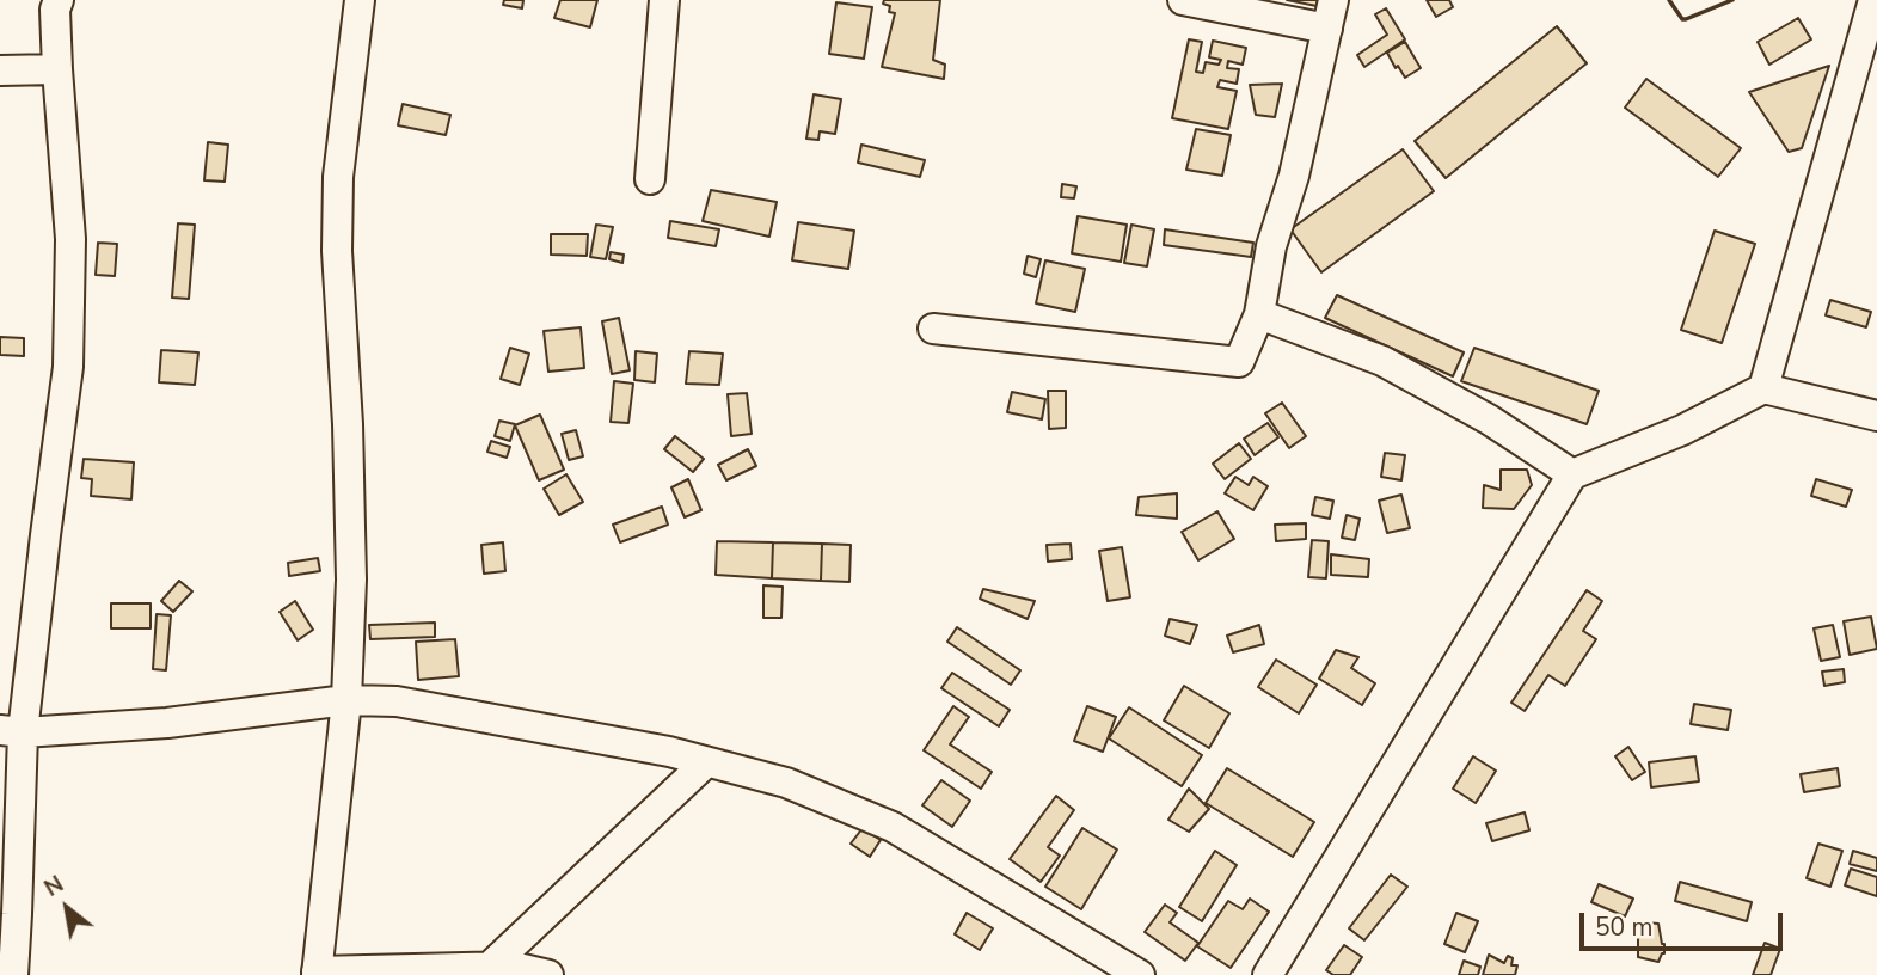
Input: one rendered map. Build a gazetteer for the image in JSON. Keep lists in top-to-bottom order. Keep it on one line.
{"scale_bar":"50 m","north":"top left"}
